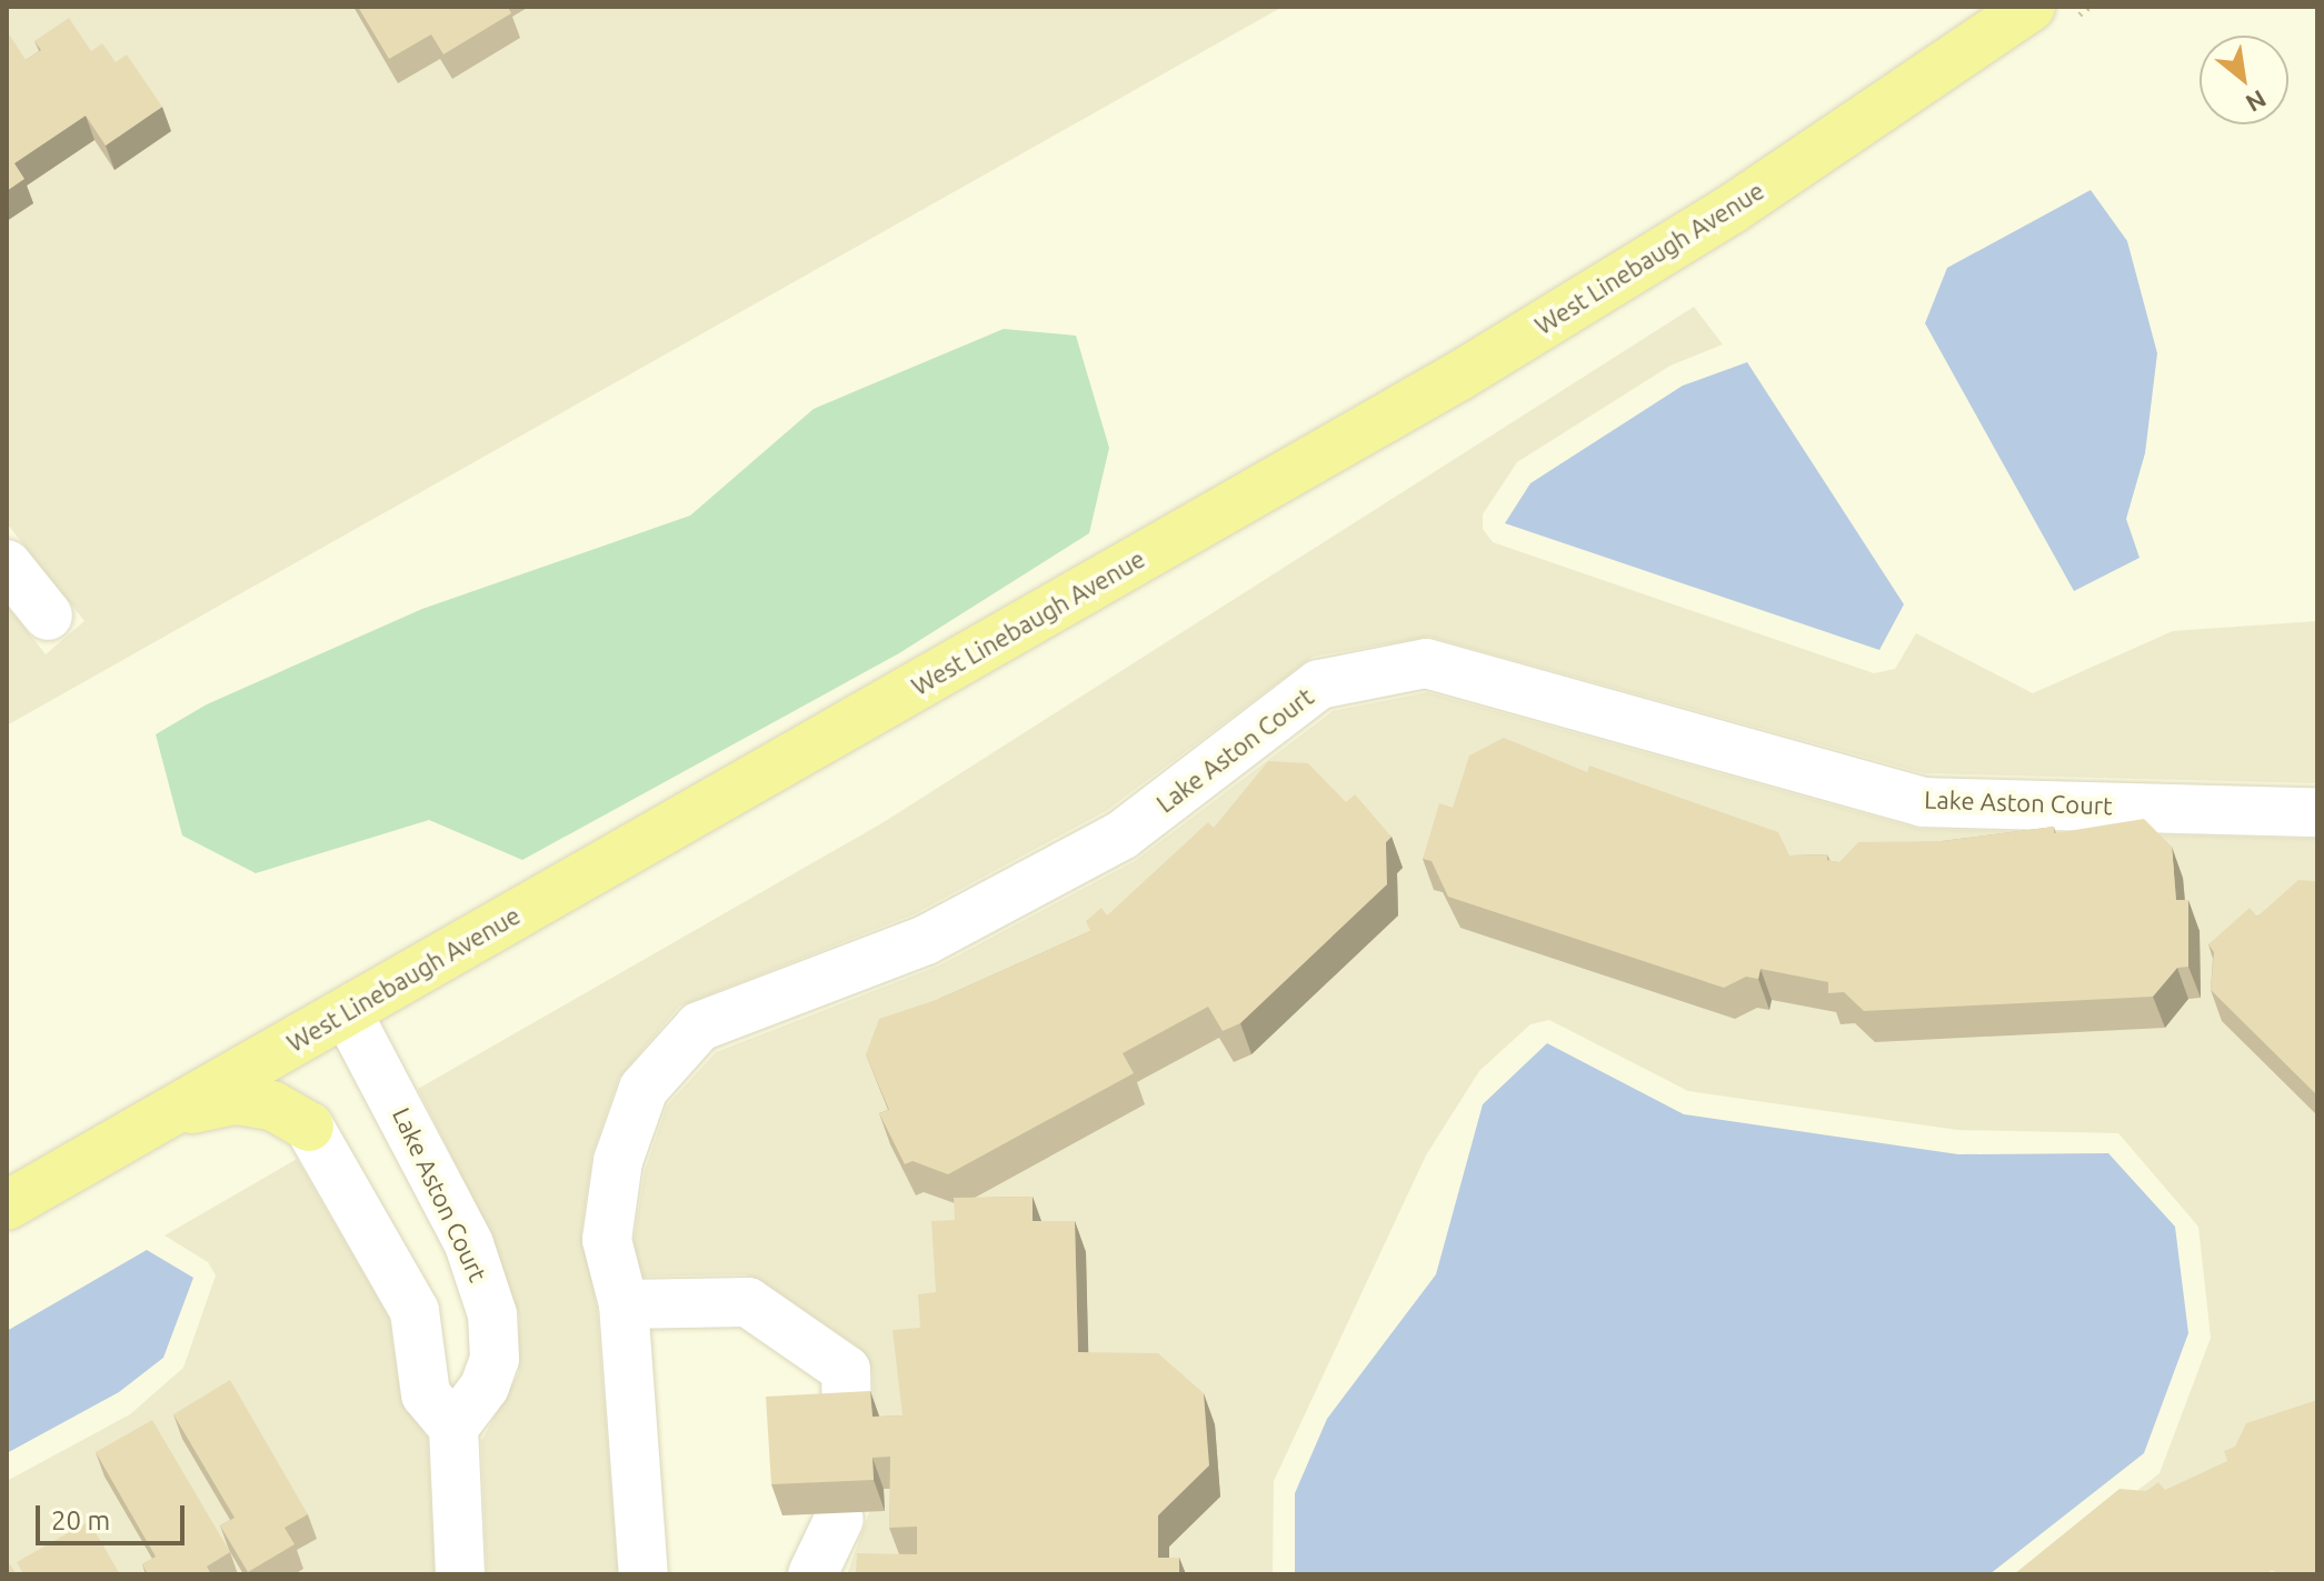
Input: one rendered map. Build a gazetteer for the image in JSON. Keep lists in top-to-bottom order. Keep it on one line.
{"streets":{"main road":["West Linebaugh Avenue"],"street":["Lake Aston Court"]},"crossings":[["West Linebaugh Avenue","Lake Aston Court"]],"scale_bar":"20 m","north":"bottom right"}
